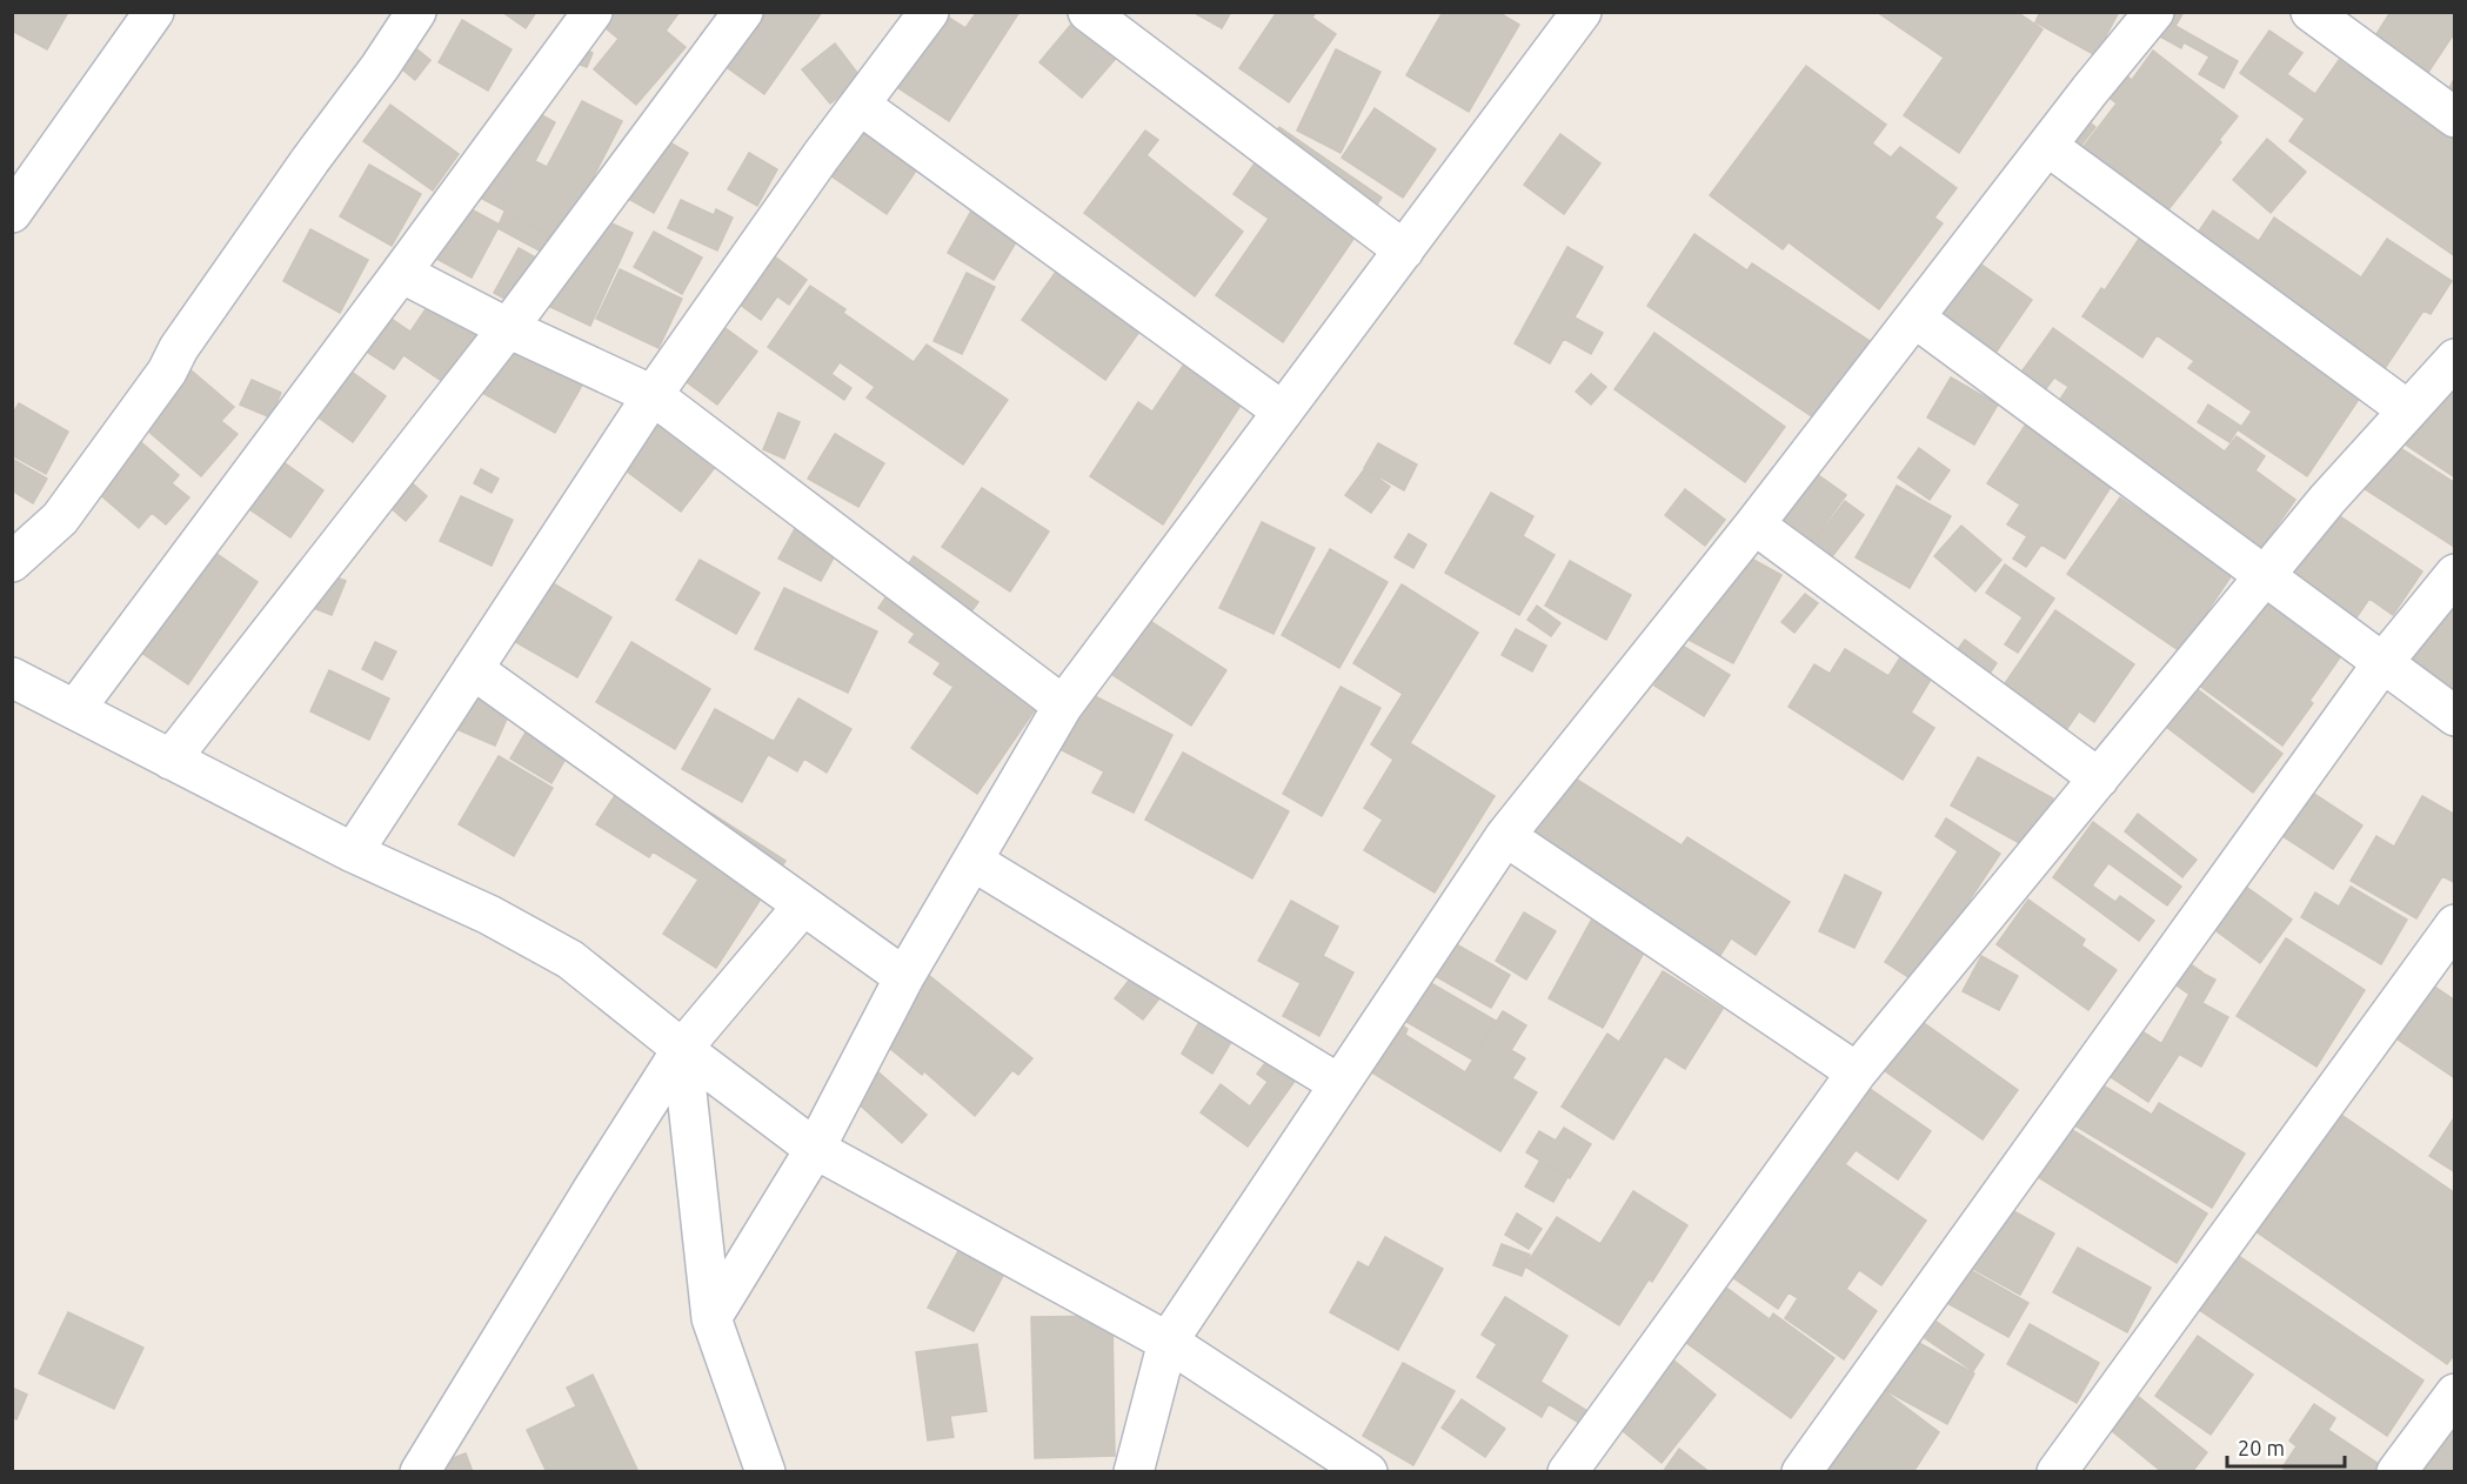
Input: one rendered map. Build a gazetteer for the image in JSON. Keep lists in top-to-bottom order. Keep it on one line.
{"scale_bar":"20 m"}
